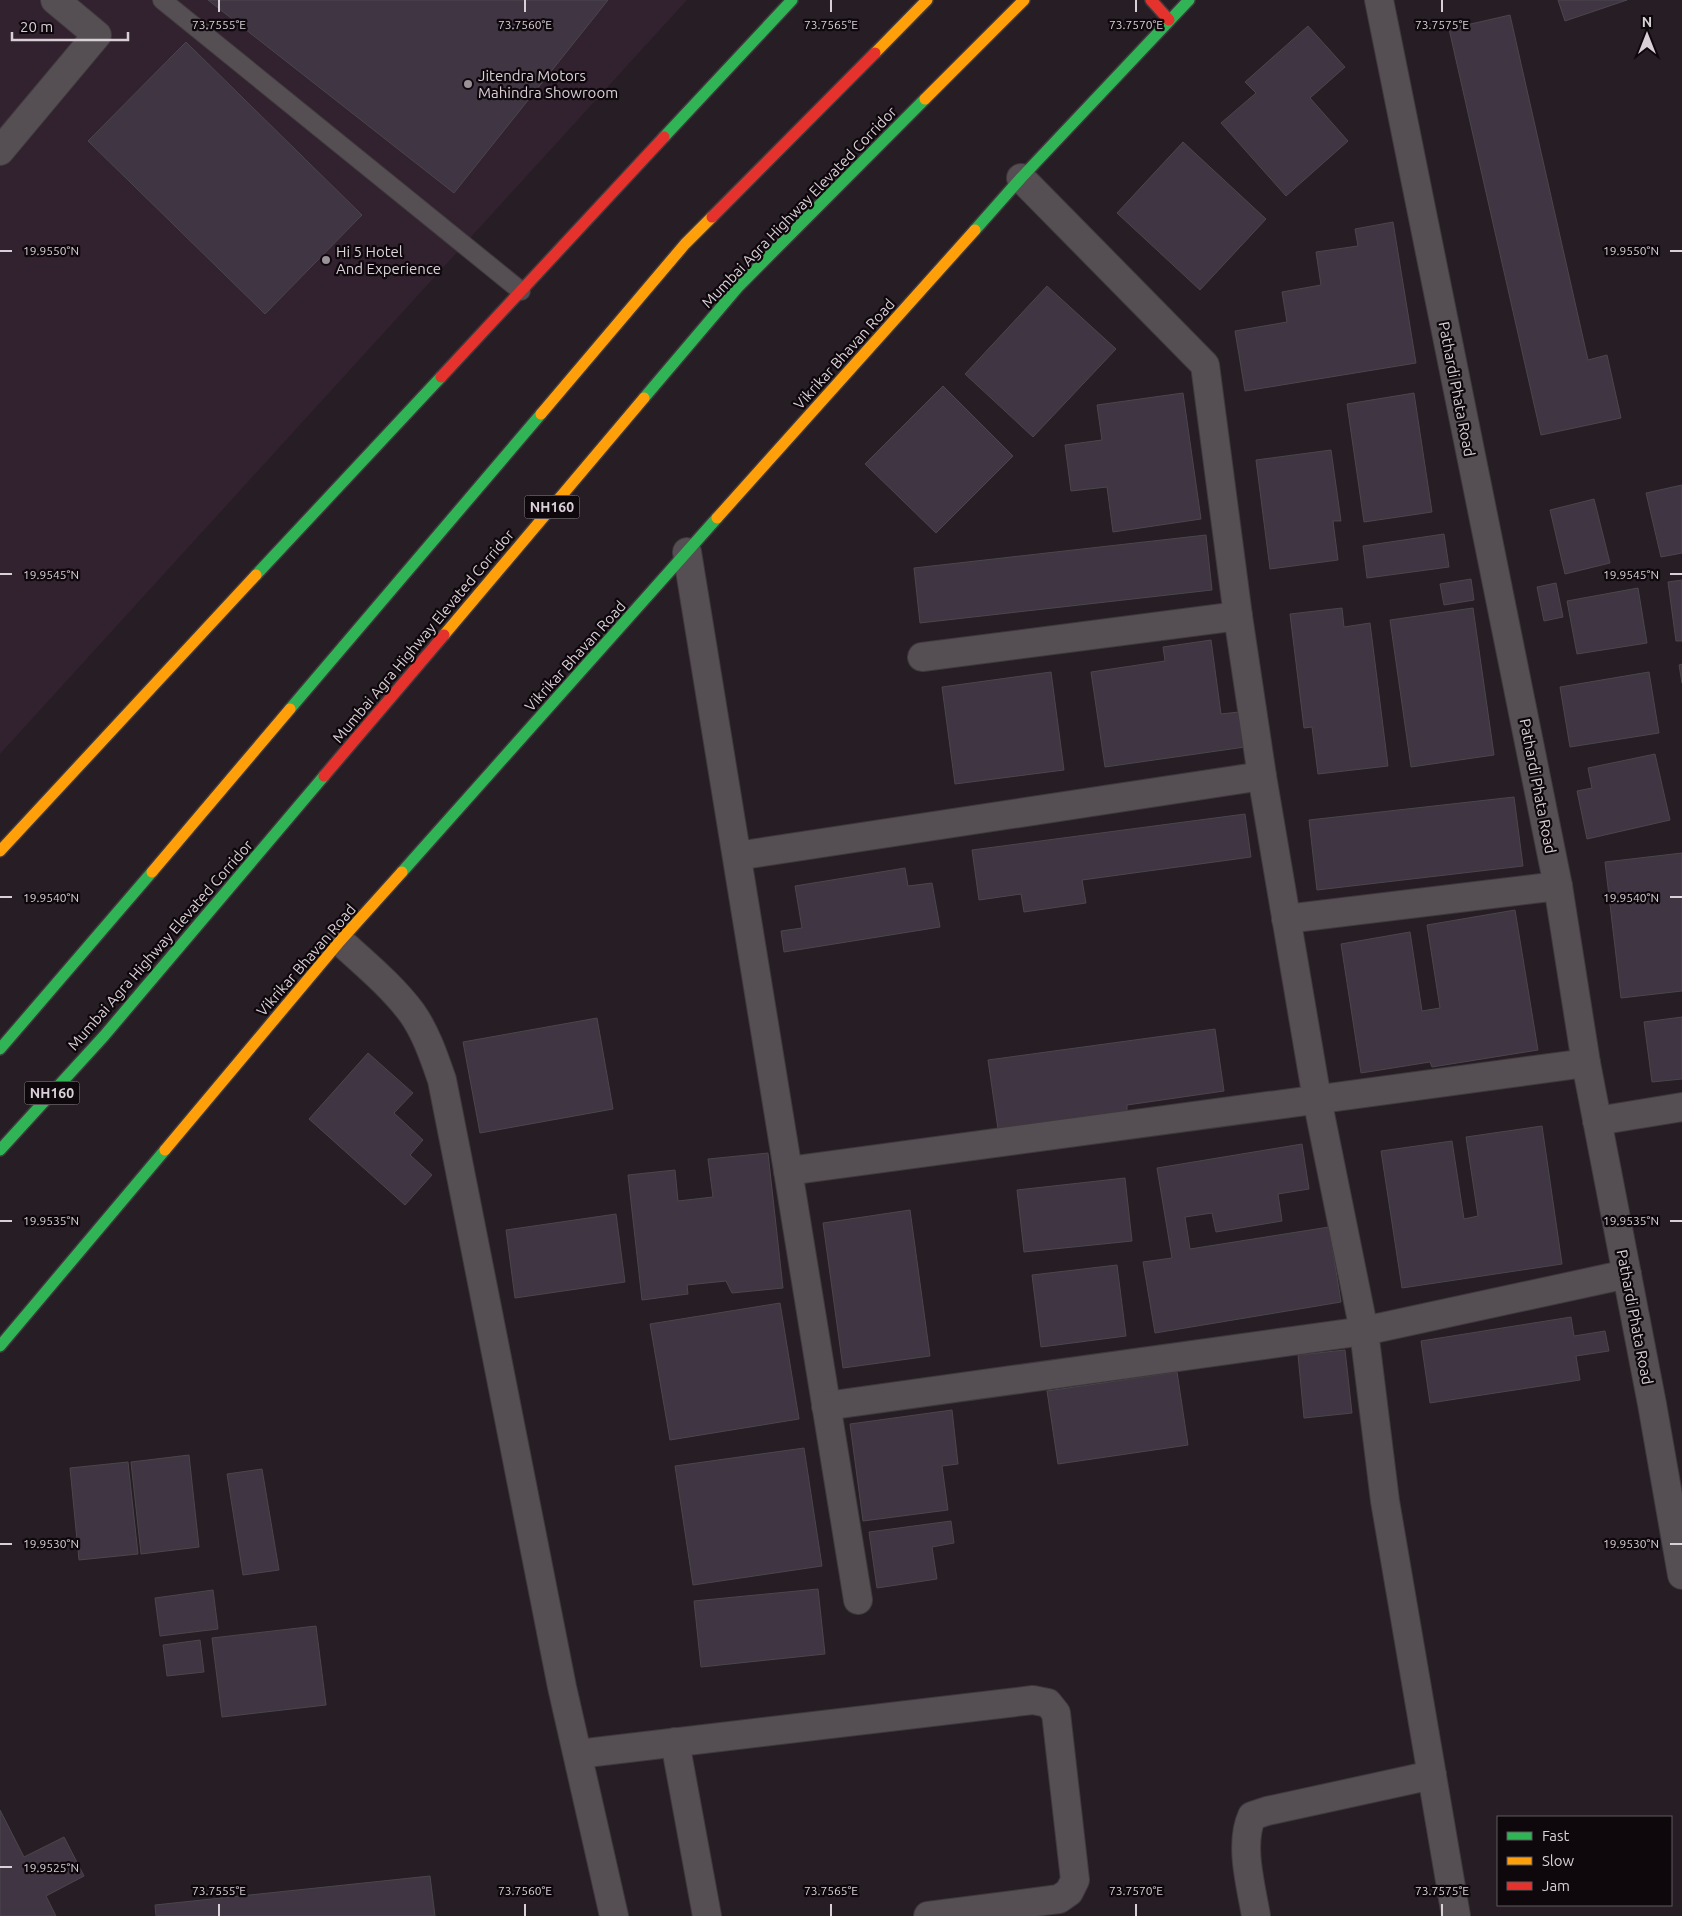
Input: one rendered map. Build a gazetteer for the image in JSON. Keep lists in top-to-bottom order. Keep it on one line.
{"streets":{"main road":["Mumbai Agra Highway Elevated Corridor","Vikrikar Bhavan Road","NH160"],"street":["Pathardi Phata Road"]},"places":["Jitendra Motors Mahindra Showroom","Hi 5 Hotel And Experience"],"legend":["Fast","Slow","Jam"],"scale_bar":"20 m","north":"top","coordinates":["73.7555°E","73.7560°E","73.7565°E","73.7570°E","73.7575°E","19.9550°N","19.9545°N","19.9540°N","19.9535°N","19.9530°N","19.9525°N"]}
